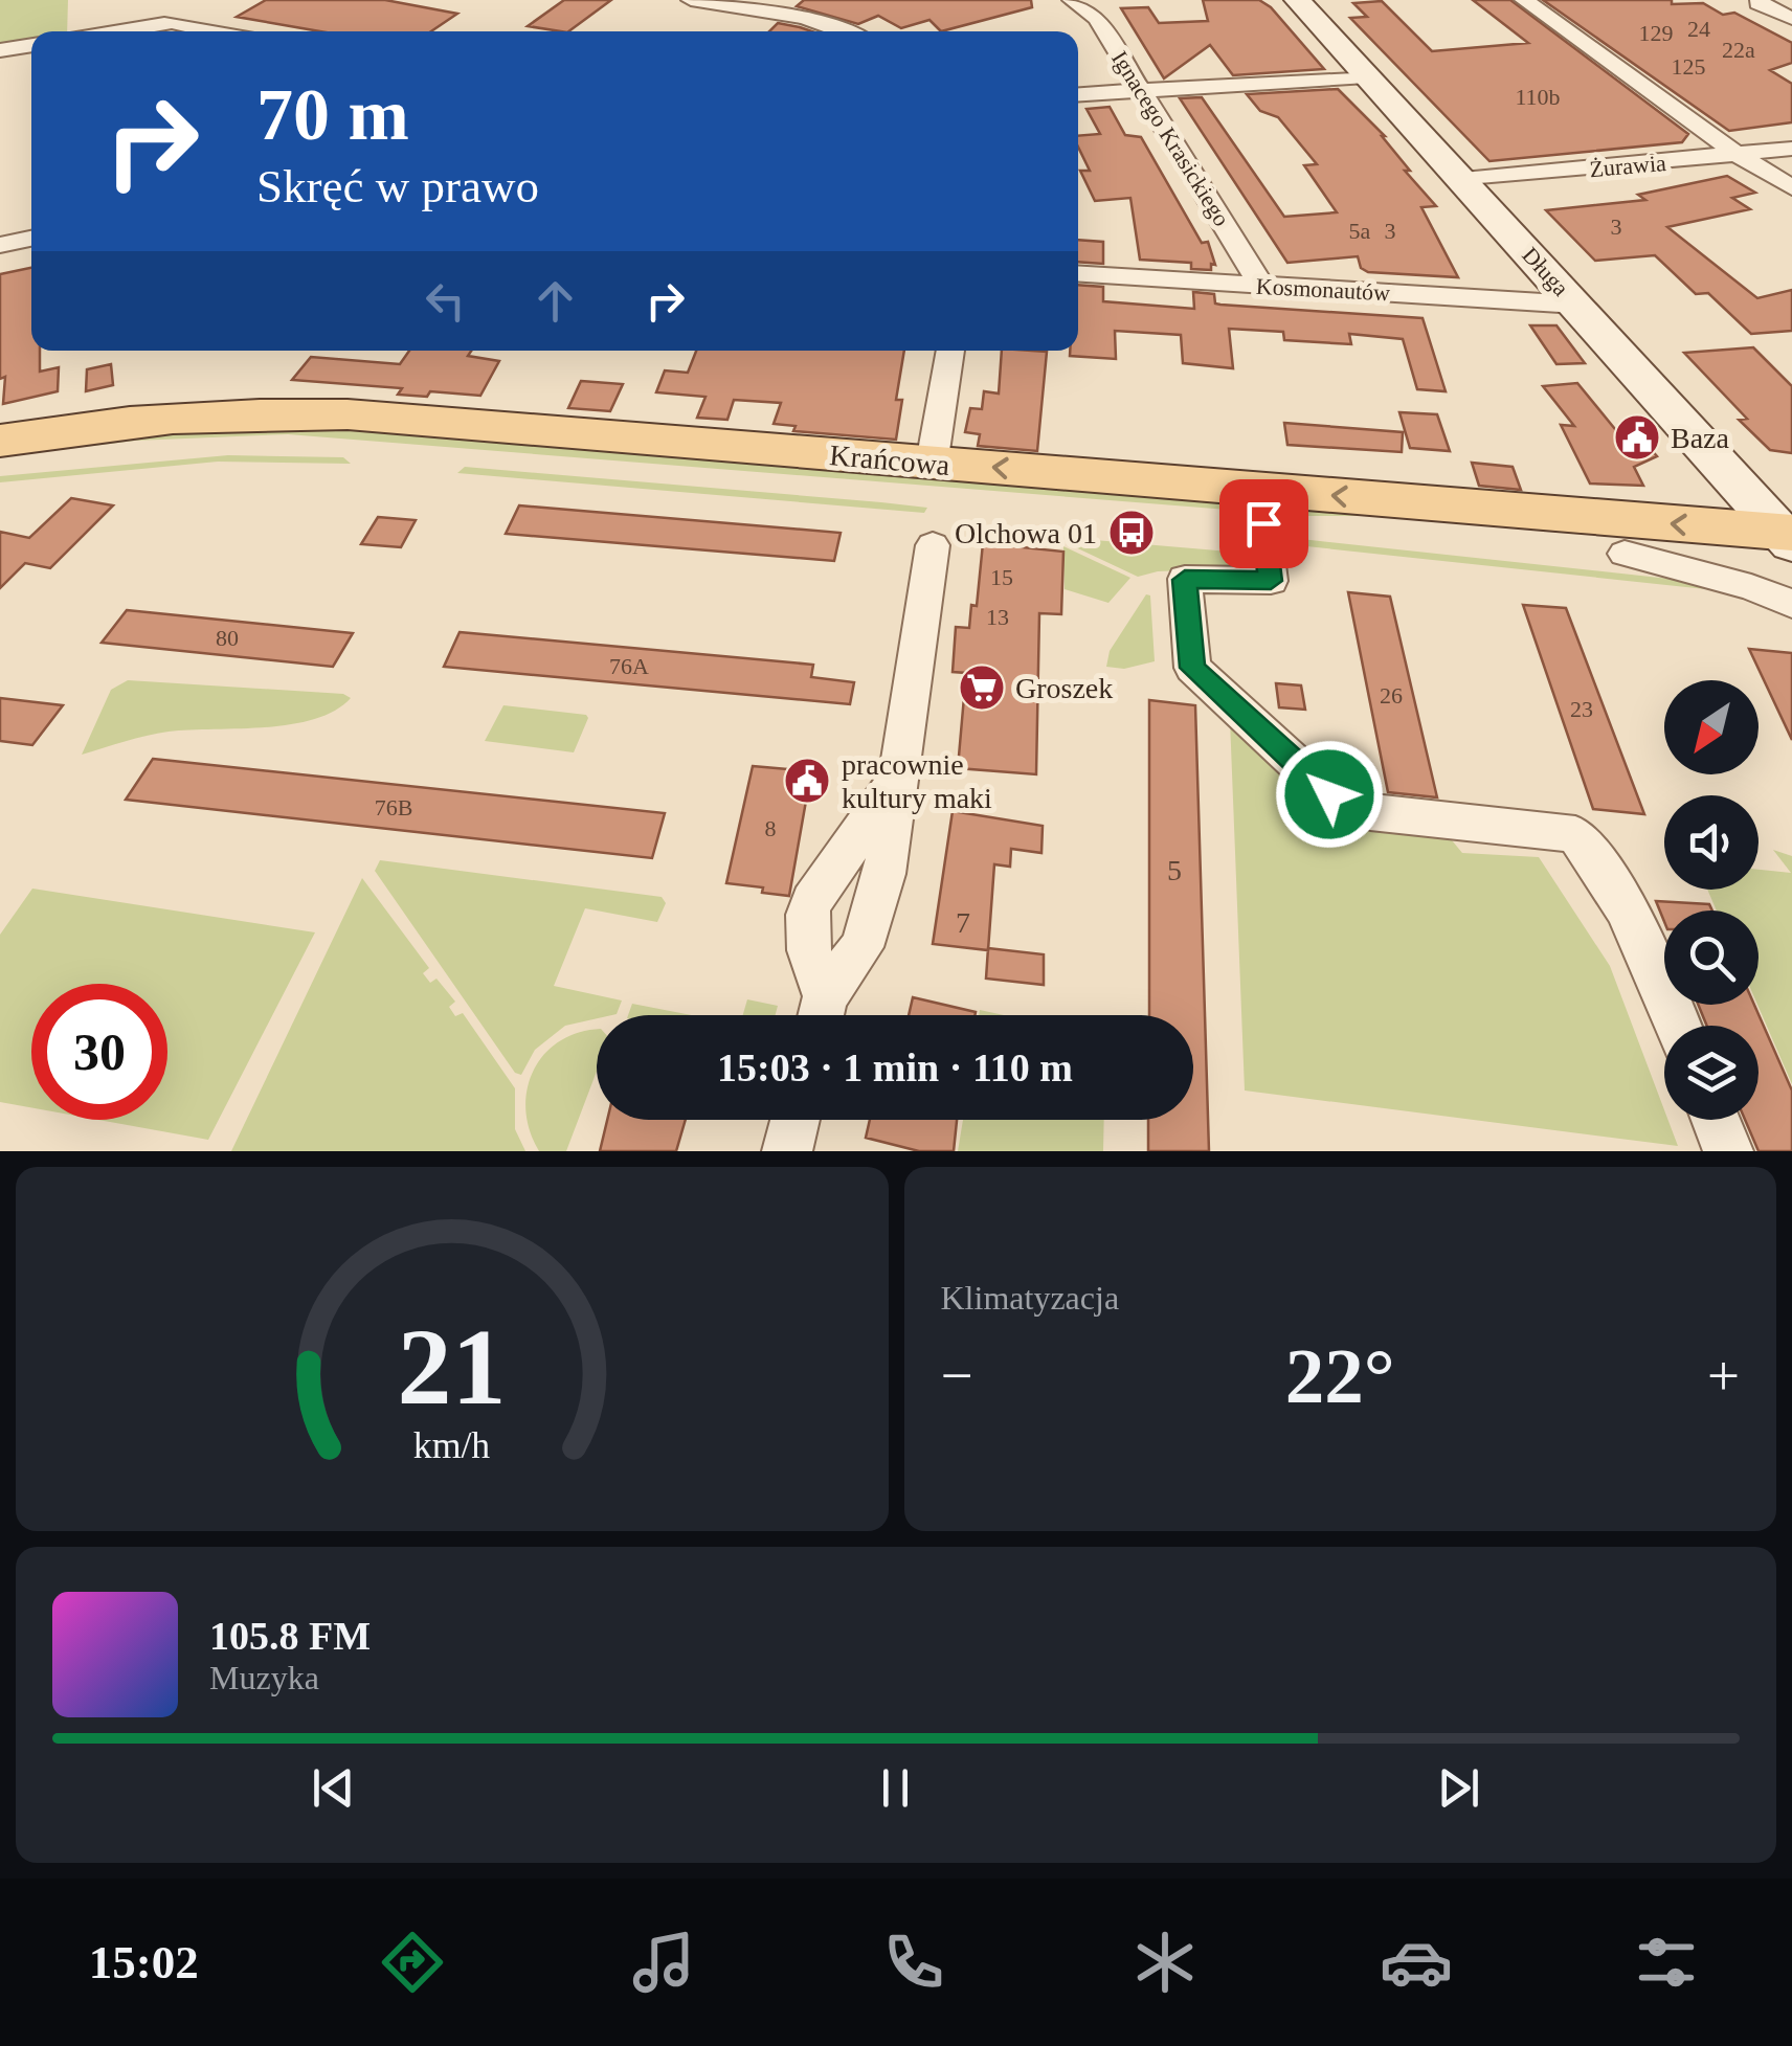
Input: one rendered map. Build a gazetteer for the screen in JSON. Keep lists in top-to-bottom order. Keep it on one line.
{"streets":{"main road":["Krańcowa"],"street":["Ignacego Krasickiego","Żurawia","Długa","Kosmonautów"]},"crossings":[["Ignacego Krasickiego","Kosmonautów"],["Żurawia","Długa"],["Długa","Kosmonautów"],["Długa","Krańcowa"]],"places":{"public building":["Baza","pracownie kultury maki"],"bus stop":["Olchowa 01"],"supermarket":["Groszek"]},"house_numbers":["24","129","22a","125","110b","3","5a","3","15","13","80","76A","26","23","76B","8","5","7"],"north":"bottom left","page":{"turn":["70 m","Skręć w prawo"],"limit":"30","trip":"15:03 · 1 min · 110 m","tile":"Klimatyzacja","heat":["−","22°","+"],"song":["105.8 FM","Muzyka"],"tabs":"15:02","gauge":["21","km/h"]}}
